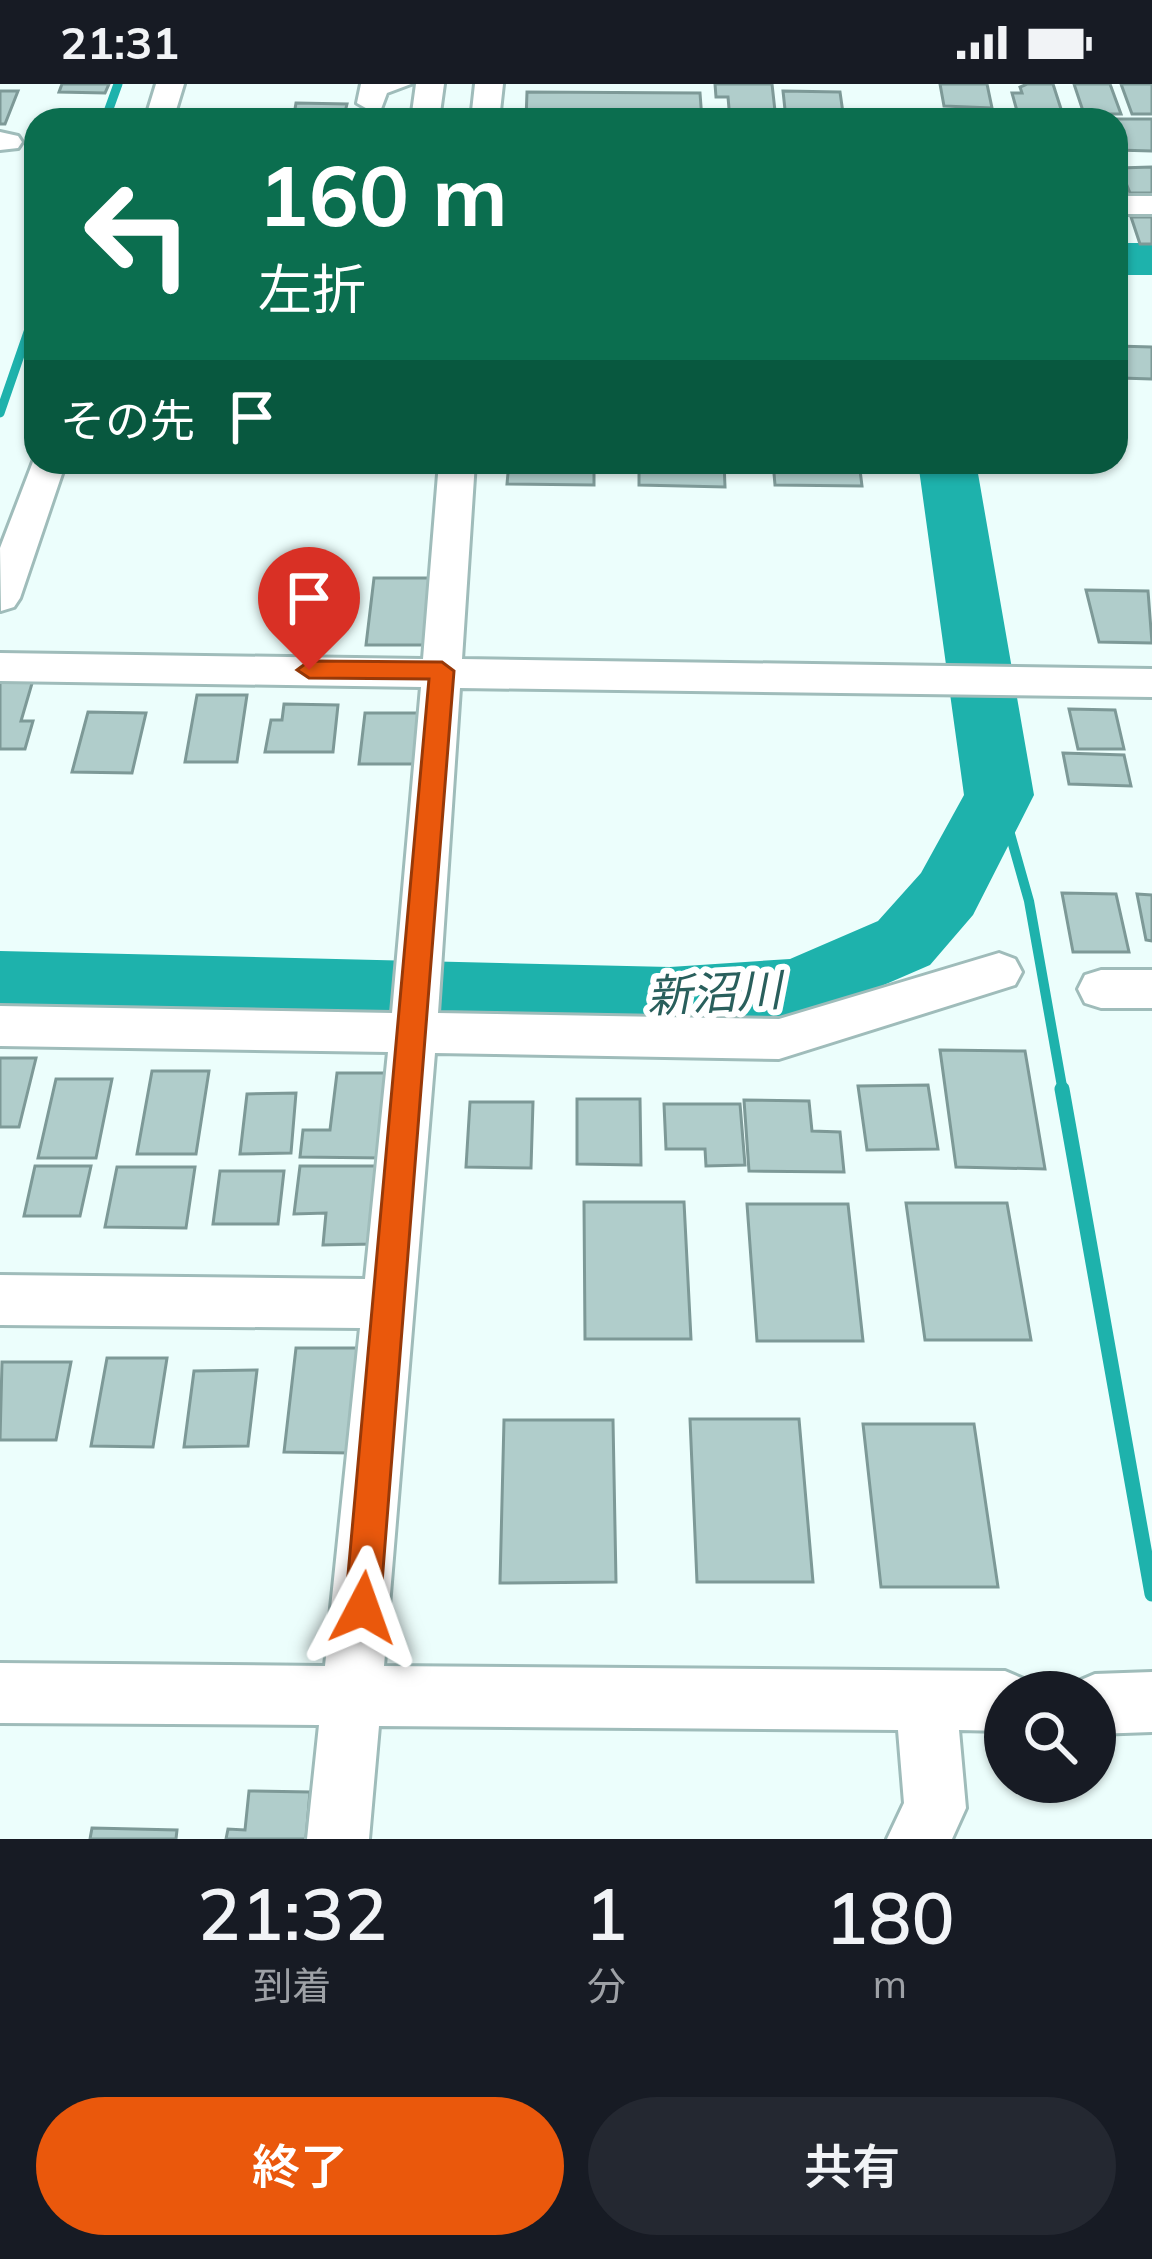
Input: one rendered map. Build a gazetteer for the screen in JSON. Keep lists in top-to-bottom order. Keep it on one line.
{"water":["新沼川"],"page":{"status":"21:31","turn":["160 m","左折"],"then":"その先","eta":["21:32","到着","1","分","180","m"],"buttons":["終了","共有"]}}
